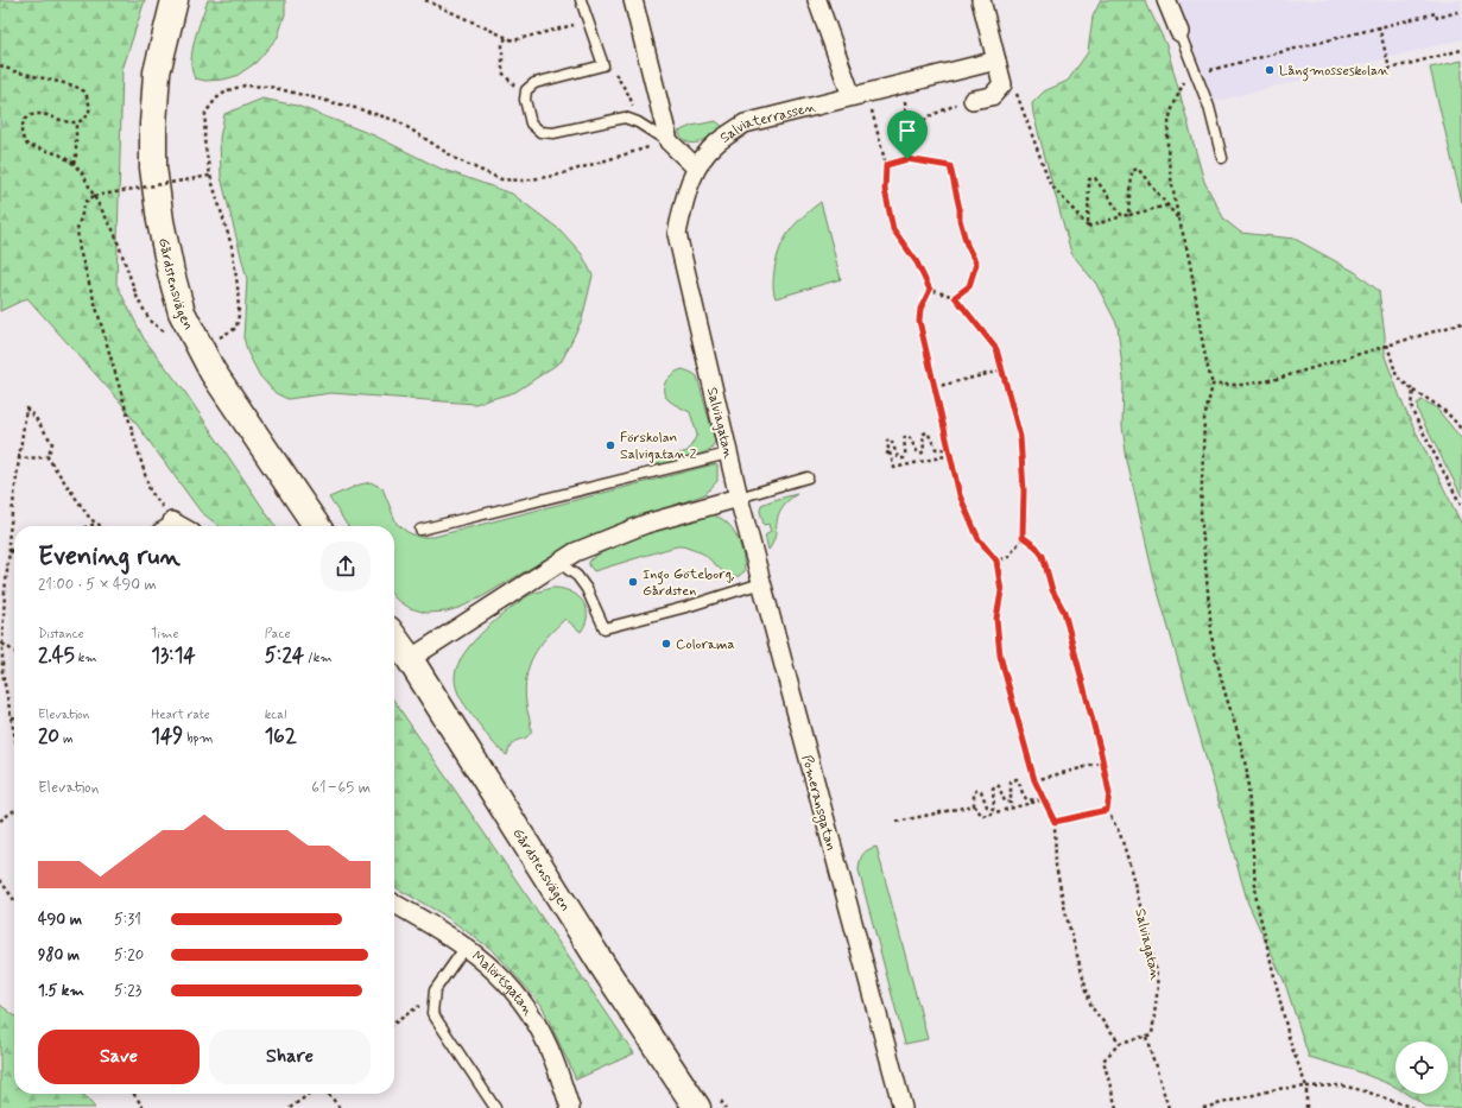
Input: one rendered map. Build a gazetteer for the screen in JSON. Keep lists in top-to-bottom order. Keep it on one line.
{"streets":{"street":["Salviaterrassen","Gårdstensvägen","Salviagatan","Pomeransgatan","Malörtsgatan"]},"crossings":[["Salviaterrassen","Salviagatan"],["Salviagatan","Pomeransgatan"]],"places":["Långmosseskolan","Förskolan Salvigatan 2","Ingo Göteborg, Gårdsten","Colorama"],"page":{"heading":["Evening run","21:00 · 5 × 490 m"],"stats":[["Distance","2.45 km"],["Time","13:14"],["Pace","5:24 /km"],["Elevation","20 m"],["Heart rate","149 bpm"],["kcal","162"]],"chart":["Elevation","61–65 m"],"list":[{"name":"490 m","note":"5:31"},{"name":"980 m","note":"5:20"},{"name":"1.5 km","note":"5:23"}],"buttons":["Save","Share"]}}
